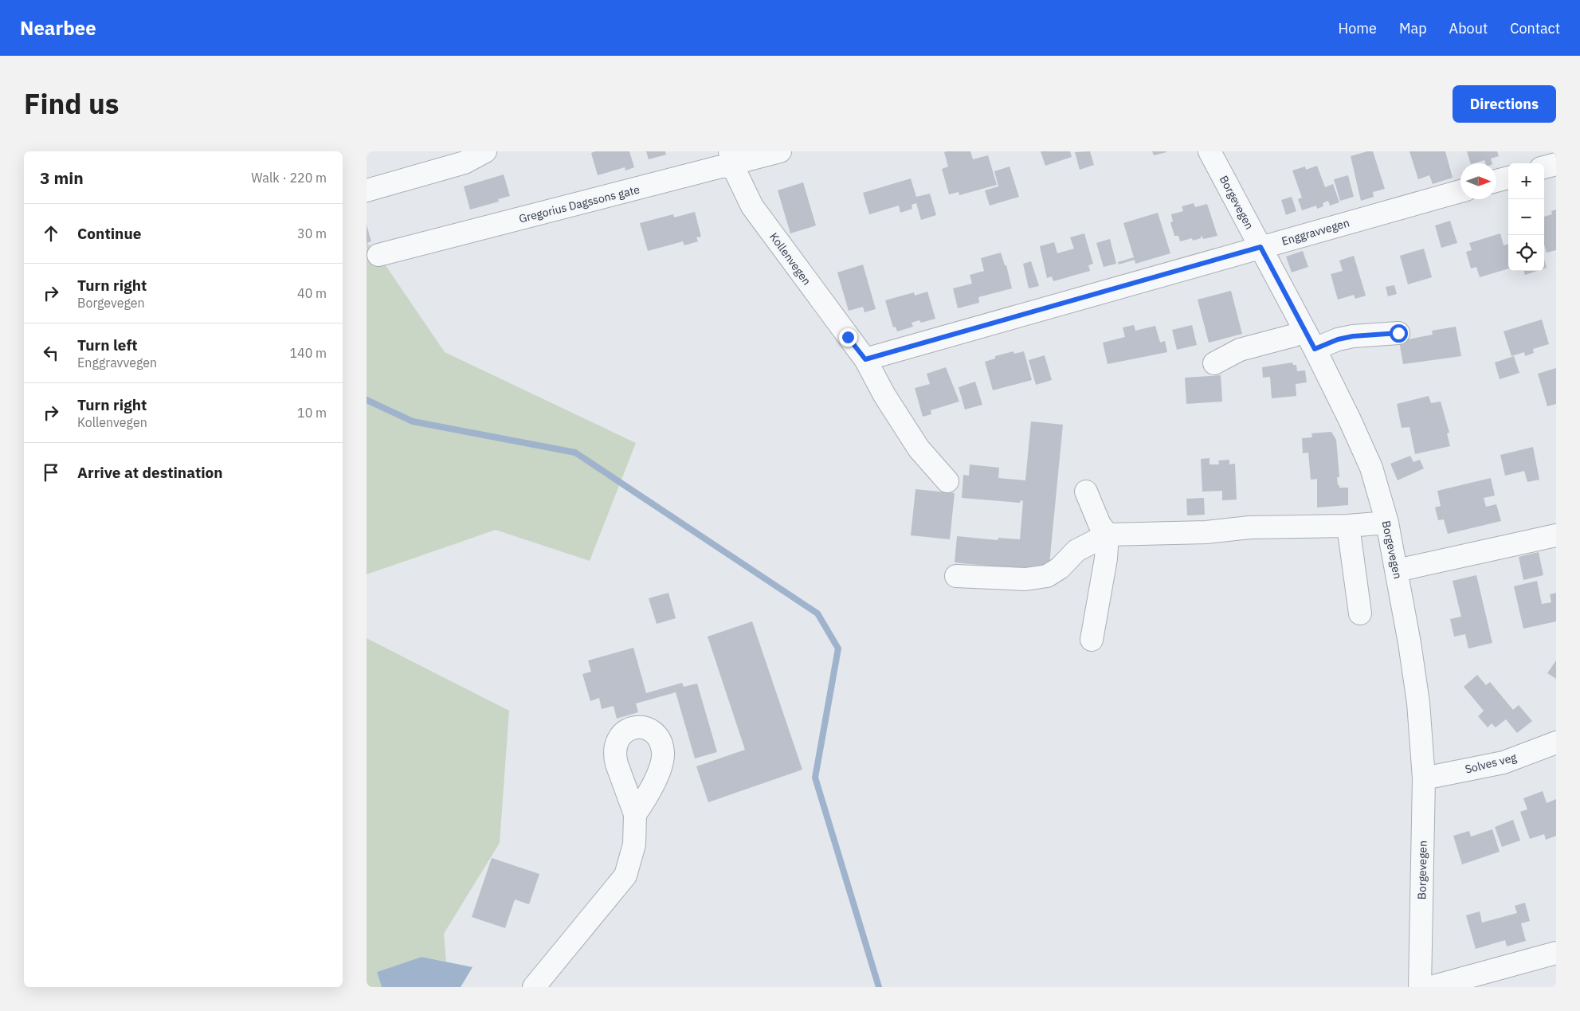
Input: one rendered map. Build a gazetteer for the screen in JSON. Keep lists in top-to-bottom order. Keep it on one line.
{"streets":{"street":["Borgevegen","Gregorius Dagssons gate","Enggravvegen","Kollenvegen","Solves veg"]},"crossings":[["Borgevegen","Enggravvegen"],["Borgevegen","Solves veg"],["Gregorius Dagssons gate","Kollenvegen"],["Enggravvegen","Kollenvegen"]],"north":"right","page":{"header":"Nearbee","nav":["Home","Map","About","Contact"],"title":"Find us","buttons":"Directions","heading":["3 min","Walk · 220 m"],"map_buttons":["+","−"],"list":[["Continue","30 m"],["Turn right","Borgevegen","40 m"],["Turn left","Enggravvegen","140 m"],["Turn right","Kollenvegen","10 m"],"Arrive at destination"]}}
